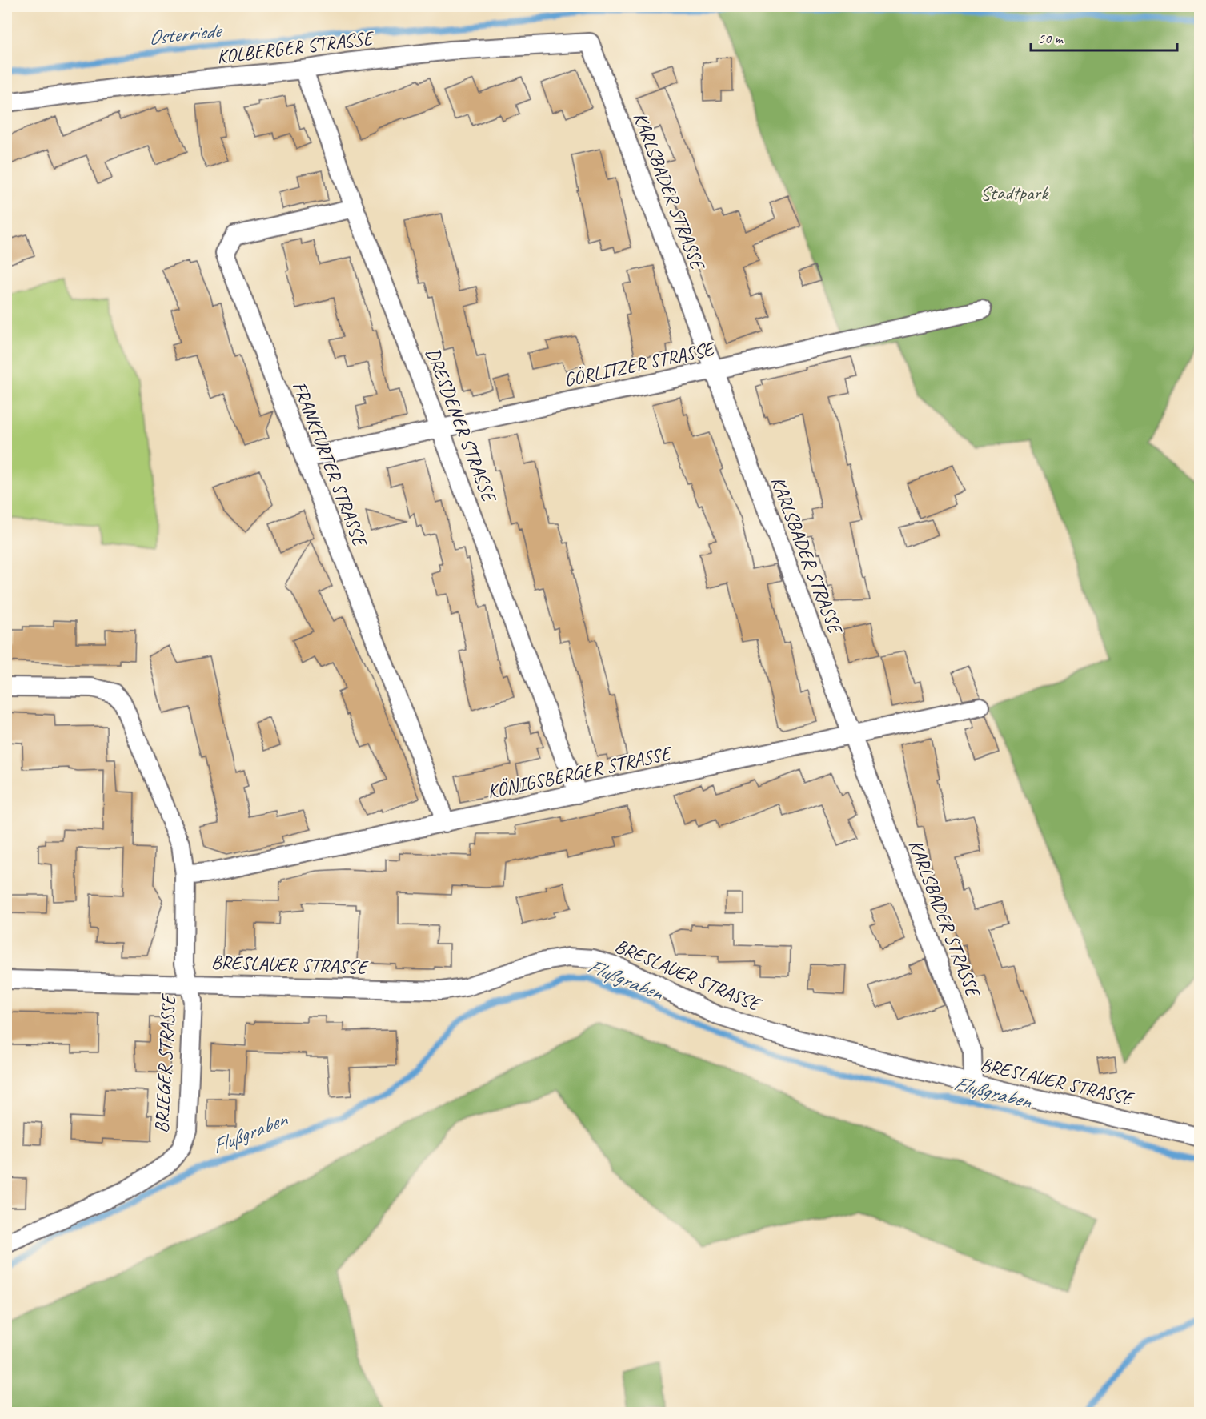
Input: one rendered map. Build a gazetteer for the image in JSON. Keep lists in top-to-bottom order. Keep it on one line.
{"streets":{"street":["KOLBERGER STRASSE","KARLSBADER STRASSE","GÖRLITZER STRASSE","DRESDENER STRASSE","FRANKFURTER STRASSE","KÖNIGSBERGER STRASSE","BRESLAUER STRASSE","BRIEGER STRASSE"]},"crossings":[["KOLBERGER STRASSE","KARLSBADER STRASSE"],["KOLBERGER STRASSE","DRESDENER STRASSE"],["KARLSBADER STRASSE","GÖRLITZER STRASSE"],["KARLSBADER STRASSE","KÖNIGSBERGER STRASSE"],["KARLSBADER STRASSE","BRESLAUER STRASSE"],["GÖRLITZER STRASSE","DRESDENER STRASSE"],["GÖRLITZER STRASSE","FRANKFURTER STRASSE"],["DRESDENER STRASSE","FRANKFURTER STRASSE"],["DRESDENER STRASSE","KÖNIGSBERGER STRASSE"],["FRANKFURTER STRASSE","KÖNIGSBERGER STRASSE"],["BRESLAUER STRASSE","BRIEGER STRASSE"]],"water":["Osterriede","Flußgraben"],"parks":["Stadtpark"],"scale_bar":"50 m"}
